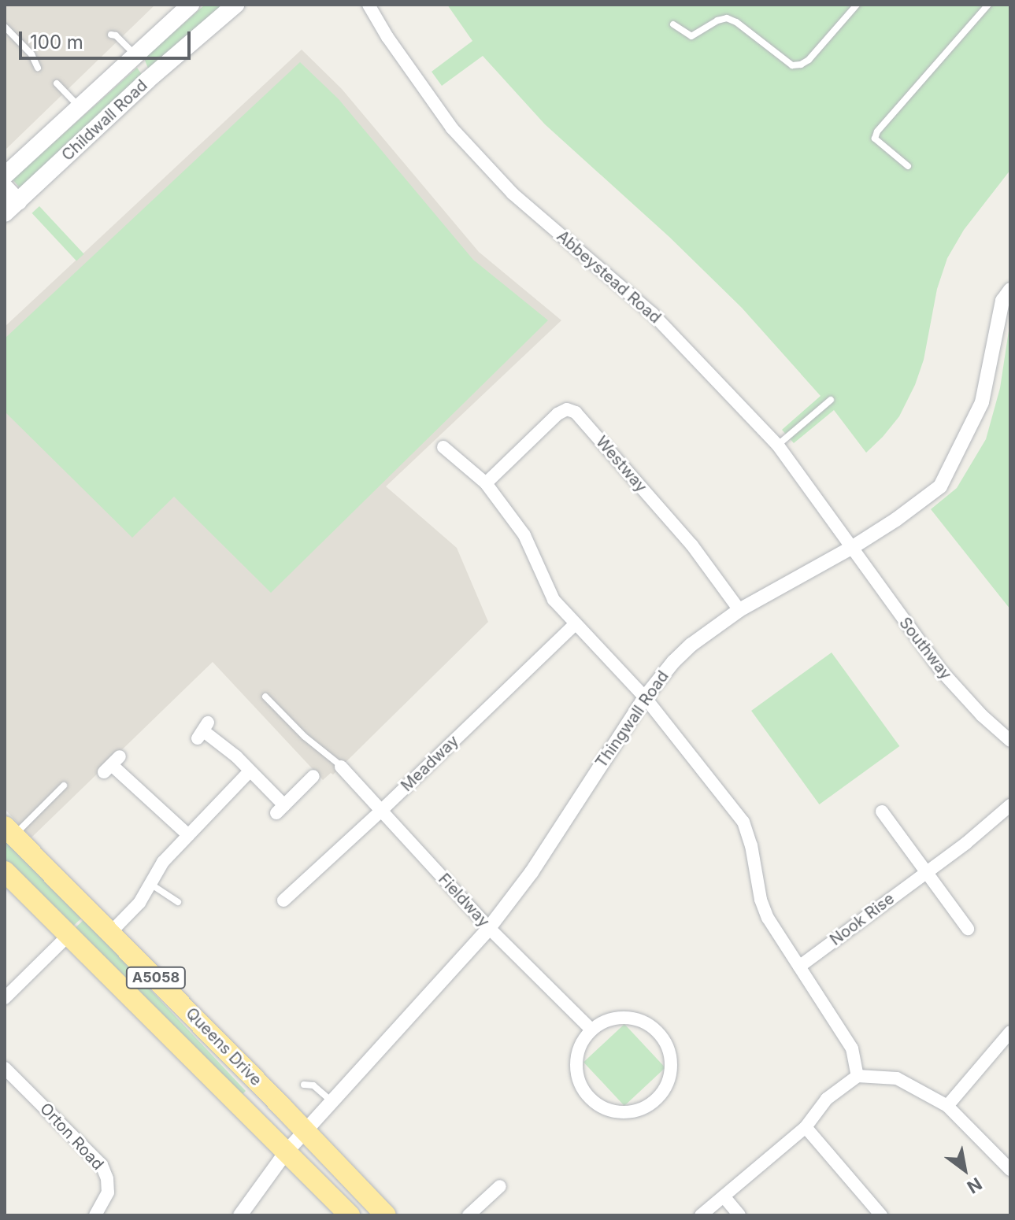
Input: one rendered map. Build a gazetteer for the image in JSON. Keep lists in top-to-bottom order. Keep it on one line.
{"streets":{"highway":["A5058","Queens Drive"],"main road":["Childwall Road"],"street":["Abbeystead Road","Westway","Southway","Thingwall Road","Meadway","Fieldway","Nook Rise","Orton Road"]},"crossings":[["Abbeystead Road","Southway"],["Abbeystead Road","Thingwall Road"],["Westway","Thingwall Road"],["Southway","Thingwall Road"],["Thingwall Road","Fieldway"],["Thingwall Road","Queens Drive"],["Meadway","Fieldway"]],"scale_bar":"100 m","north":"bottom right"}
